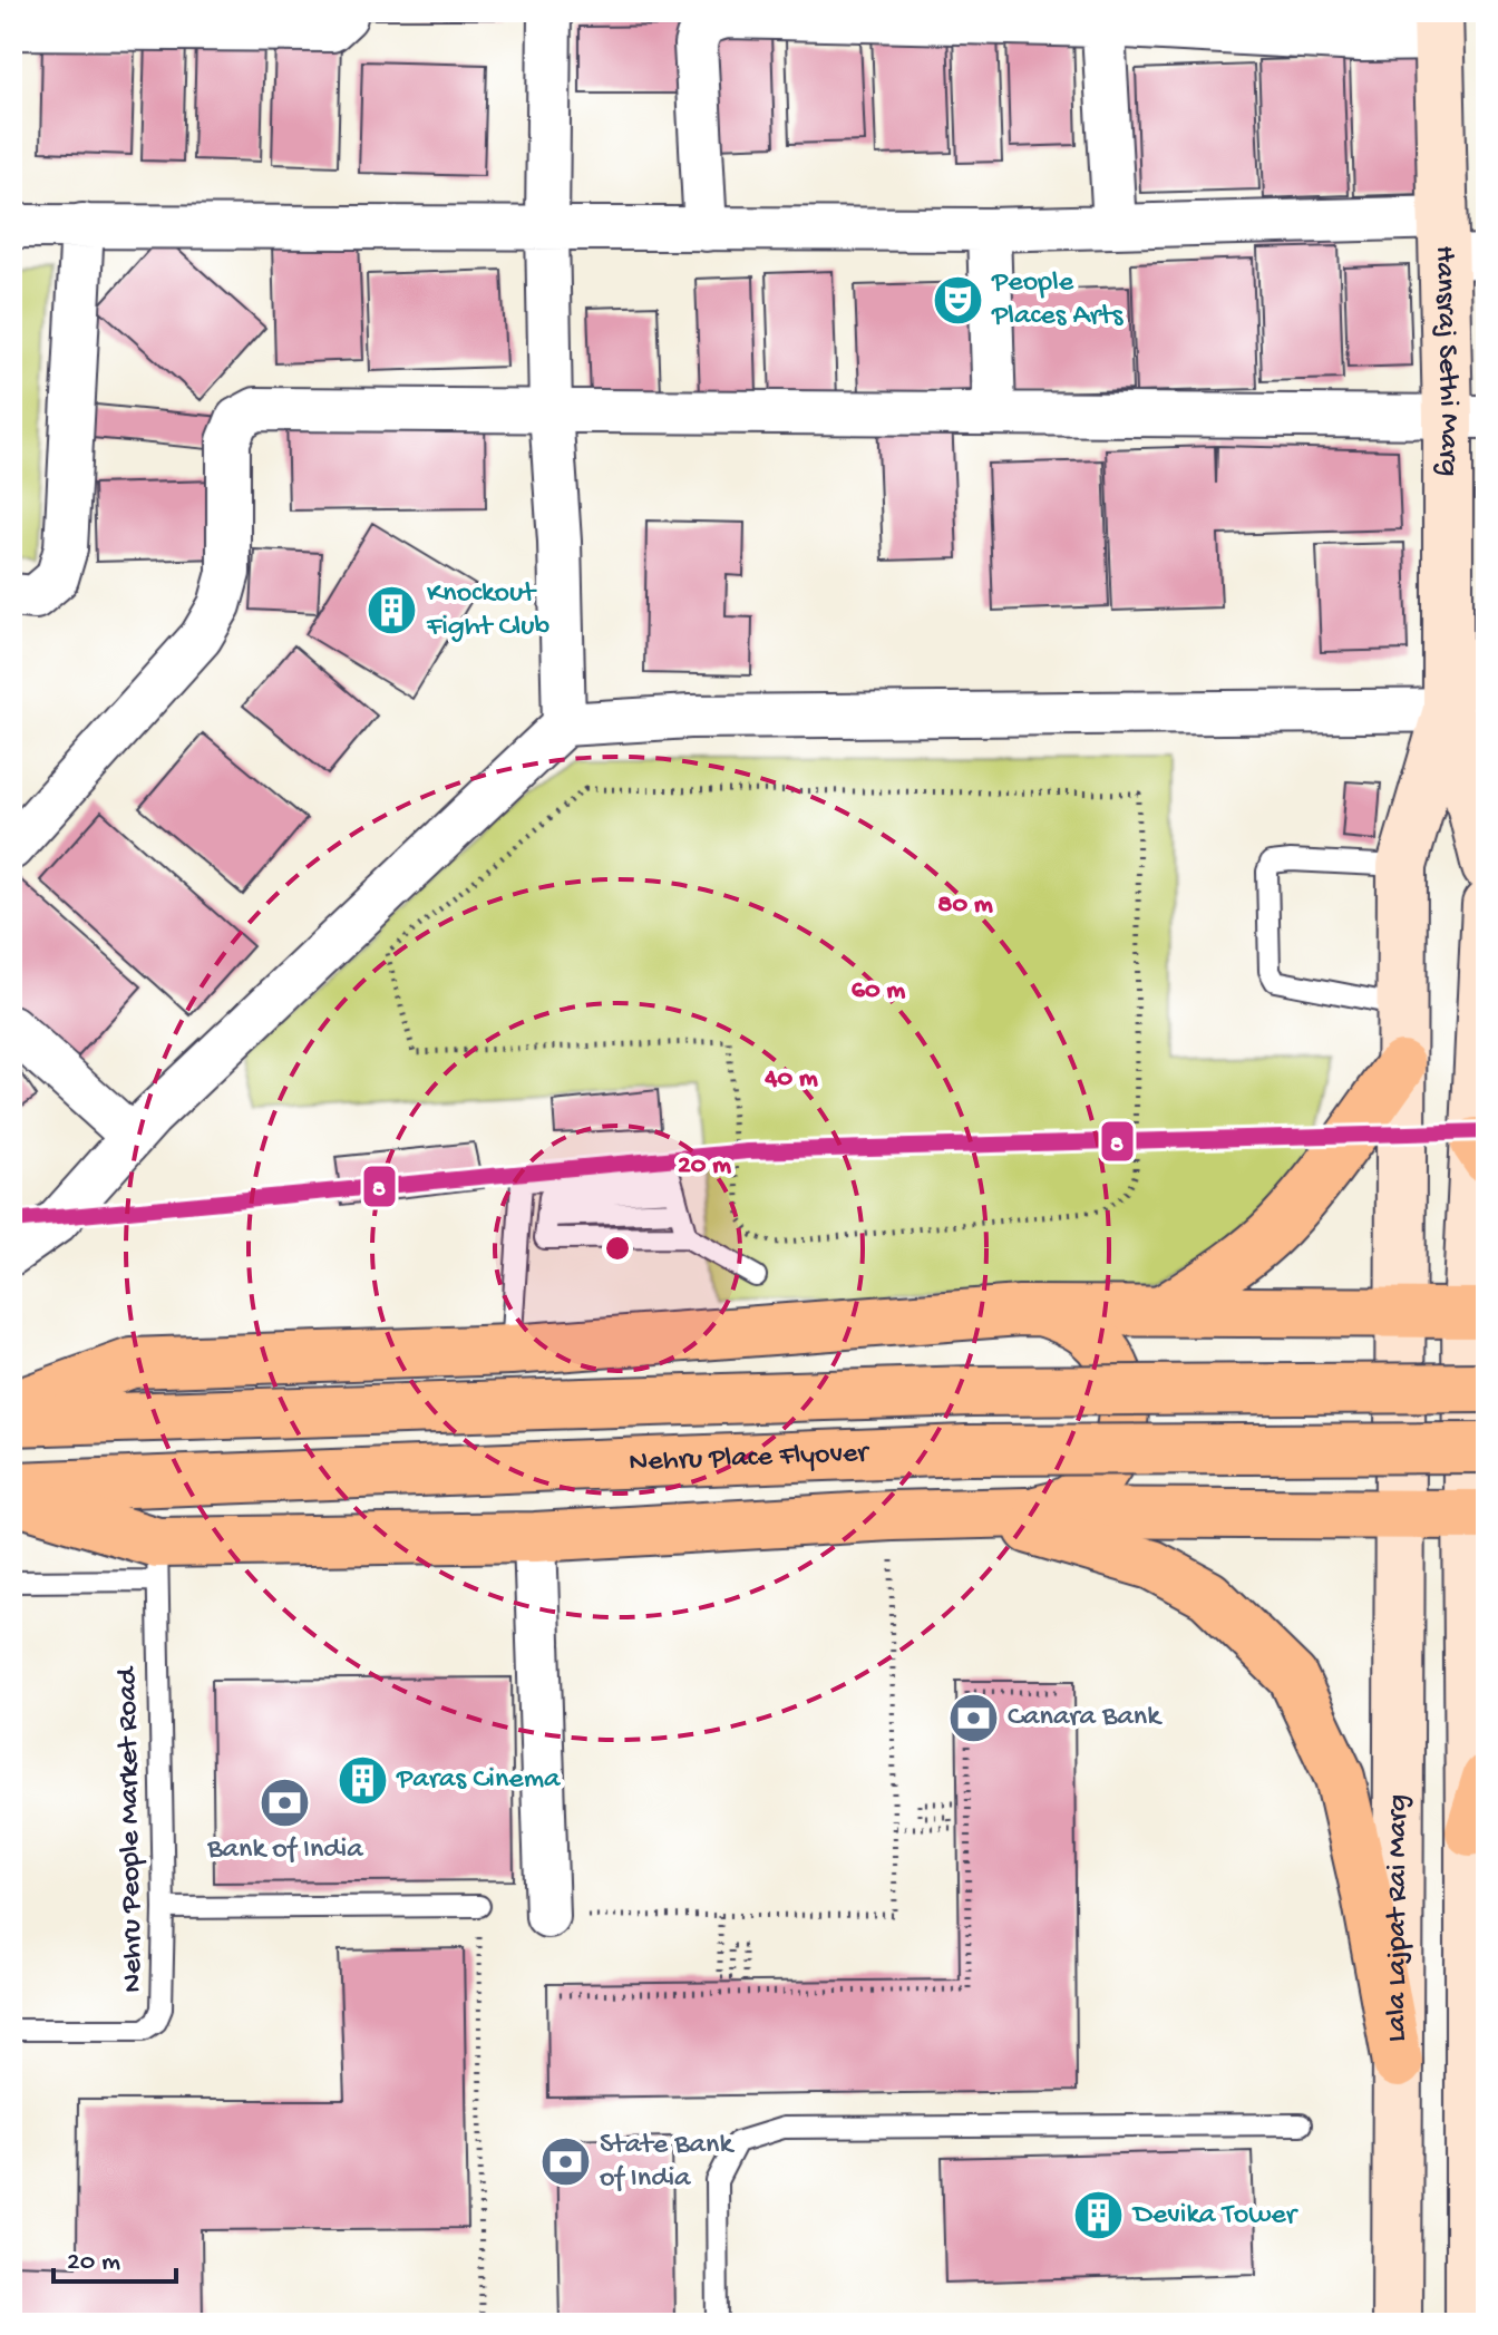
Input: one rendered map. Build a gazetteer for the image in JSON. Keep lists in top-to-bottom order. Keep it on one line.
{"streets":{"main road":["Hansraj Sethi Marg","Nehru Place Flyover","Lala Lajpat Rai Marg"],"lane":["Nehru People Market Road"]},"crossings":[["Hansraj Sethi Marg","Lala Lajpat Rai Marg"]],"places":{"theatre":["People Places Arts"],"building":["Knockout Fight Club","Paras Cinema","Devika Tower"],"bank":["Canara Bank","Bank of India","State Bank of India"]},"lines":["transit line 8"],"scale_bar":"20 m","rings":["80 m","60 m","40 m","20 m"]}
